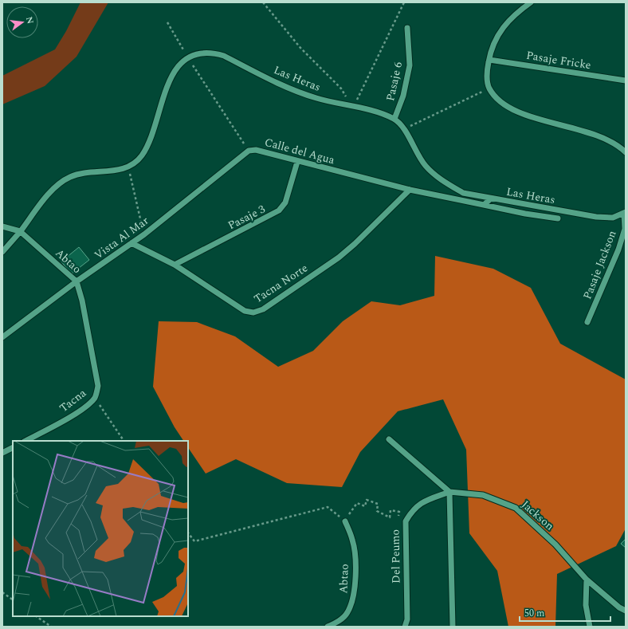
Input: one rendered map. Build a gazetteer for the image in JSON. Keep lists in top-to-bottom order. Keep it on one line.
{"streets":{"street":["Pasaje Fricke","Las Heras","Pasaje 6","Calle del Agua","Pasaje 3","Vista Al Mar","Abtao","Pasaje Jackson","Tacna Norte","Tacna","Jackson","Del Peumo"]},"crossings":[["Las Heras","Pasaje 6"],["Las Heras","Calle del Agua"],["Las Heras","Pasaje Jackson"],["Calle del Agua","Pasaje 3"],["Calle del Agua","Vista Al Mar"],["Calle del Agua","Tacna Norte"],["Pasaje 3","Tacna Norte"],["Vista Al Mar","Abtao"],["Vista Al Mar","Tacna Norte"],["Abtao","Tacna"],["Jackson","Del Peumo"]],"scale_bar":"50 m","north":"right"}
